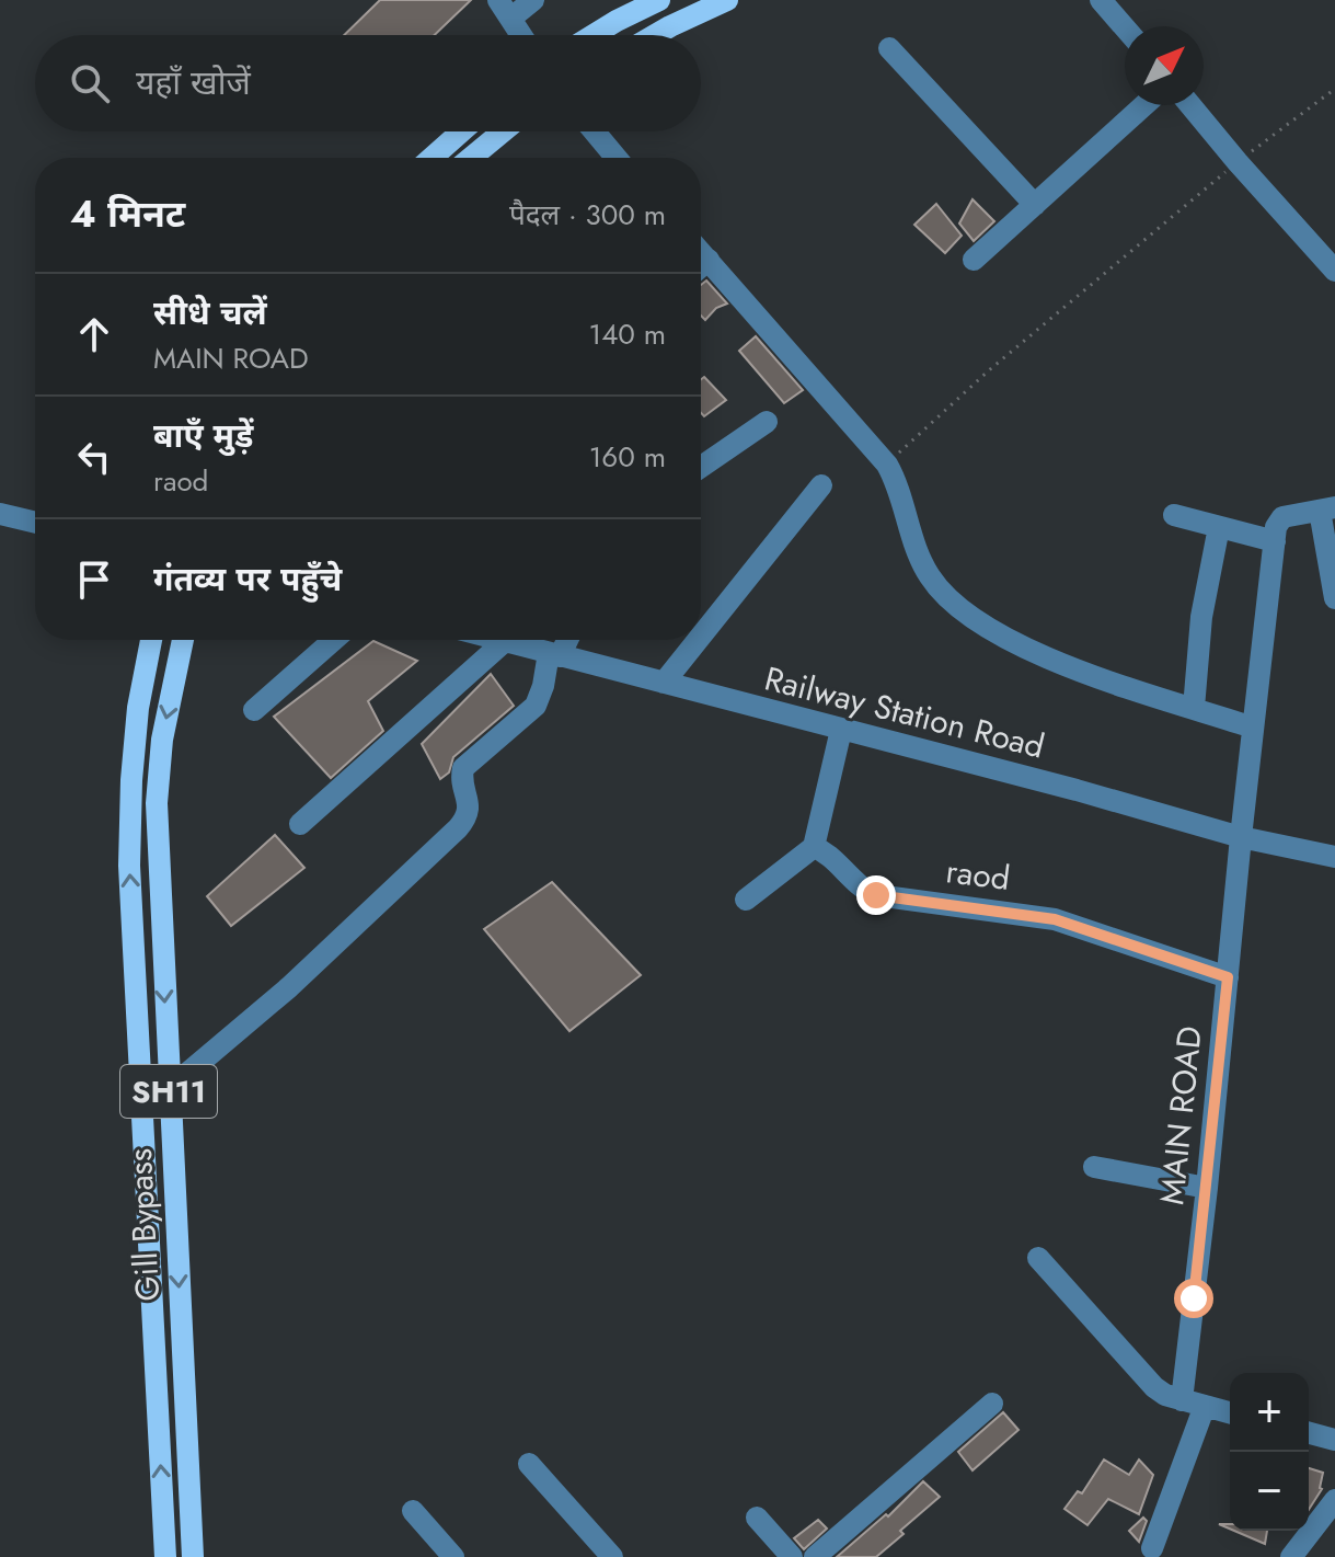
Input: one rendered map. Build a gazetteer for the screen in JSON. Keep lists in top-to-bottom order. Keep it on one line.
{"streets":{"main road":["SH11","Gill Bypass"],"street":["Railway Station Road","raod","MAIN ROAD"]},"crossings":[["Railway Station Road","MAIN ROAD"],["raod","MAIN ROAD"]],"north":"top right","page":{"search":"यहाँ खोजें","heading":["4 मिनट","पैदल · 300 m"],"list":[["सीधे चलें","MAIN ROAD","140 m"],["बाएँ मुड़ें","raod","160 m"],"गंतव्य पर पहुँचे"],"map_buttons":["+","−"]}}
